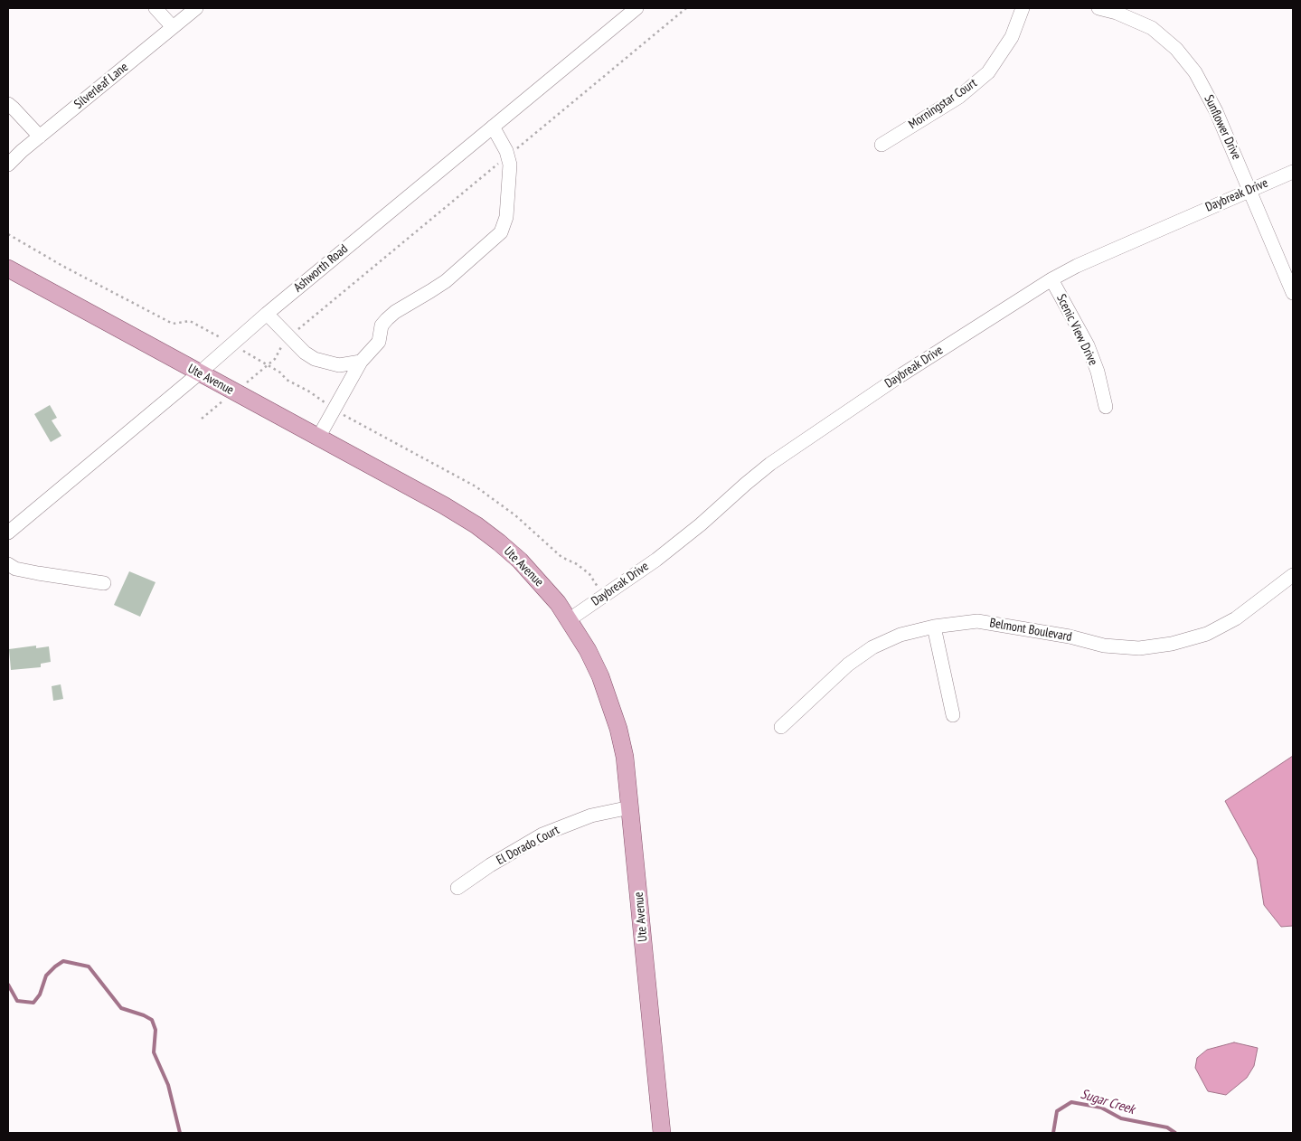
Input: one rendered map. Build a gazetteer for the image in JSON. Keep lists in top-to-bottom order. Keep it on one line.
{"streets":{"main road":["Ute Avenue"],"street":["Silverleaf Lane","Morningstar Court","Sunflower Drive","Daybreak Drive","Ashworth Road","Scenic View Drive","Belmont Boulevard","El Dorado Court"]},"crossings":[["Sunflower Drive","Daybreak Drive"],["Daybreak Drive","Scenic View Drive"],["Daybreak Drive","Ute Avenue"],["Ashworth Road","Ute Avenue"],["Ute Avenue","El Dorado Court"]],"water":["Sugar Creek"]}
